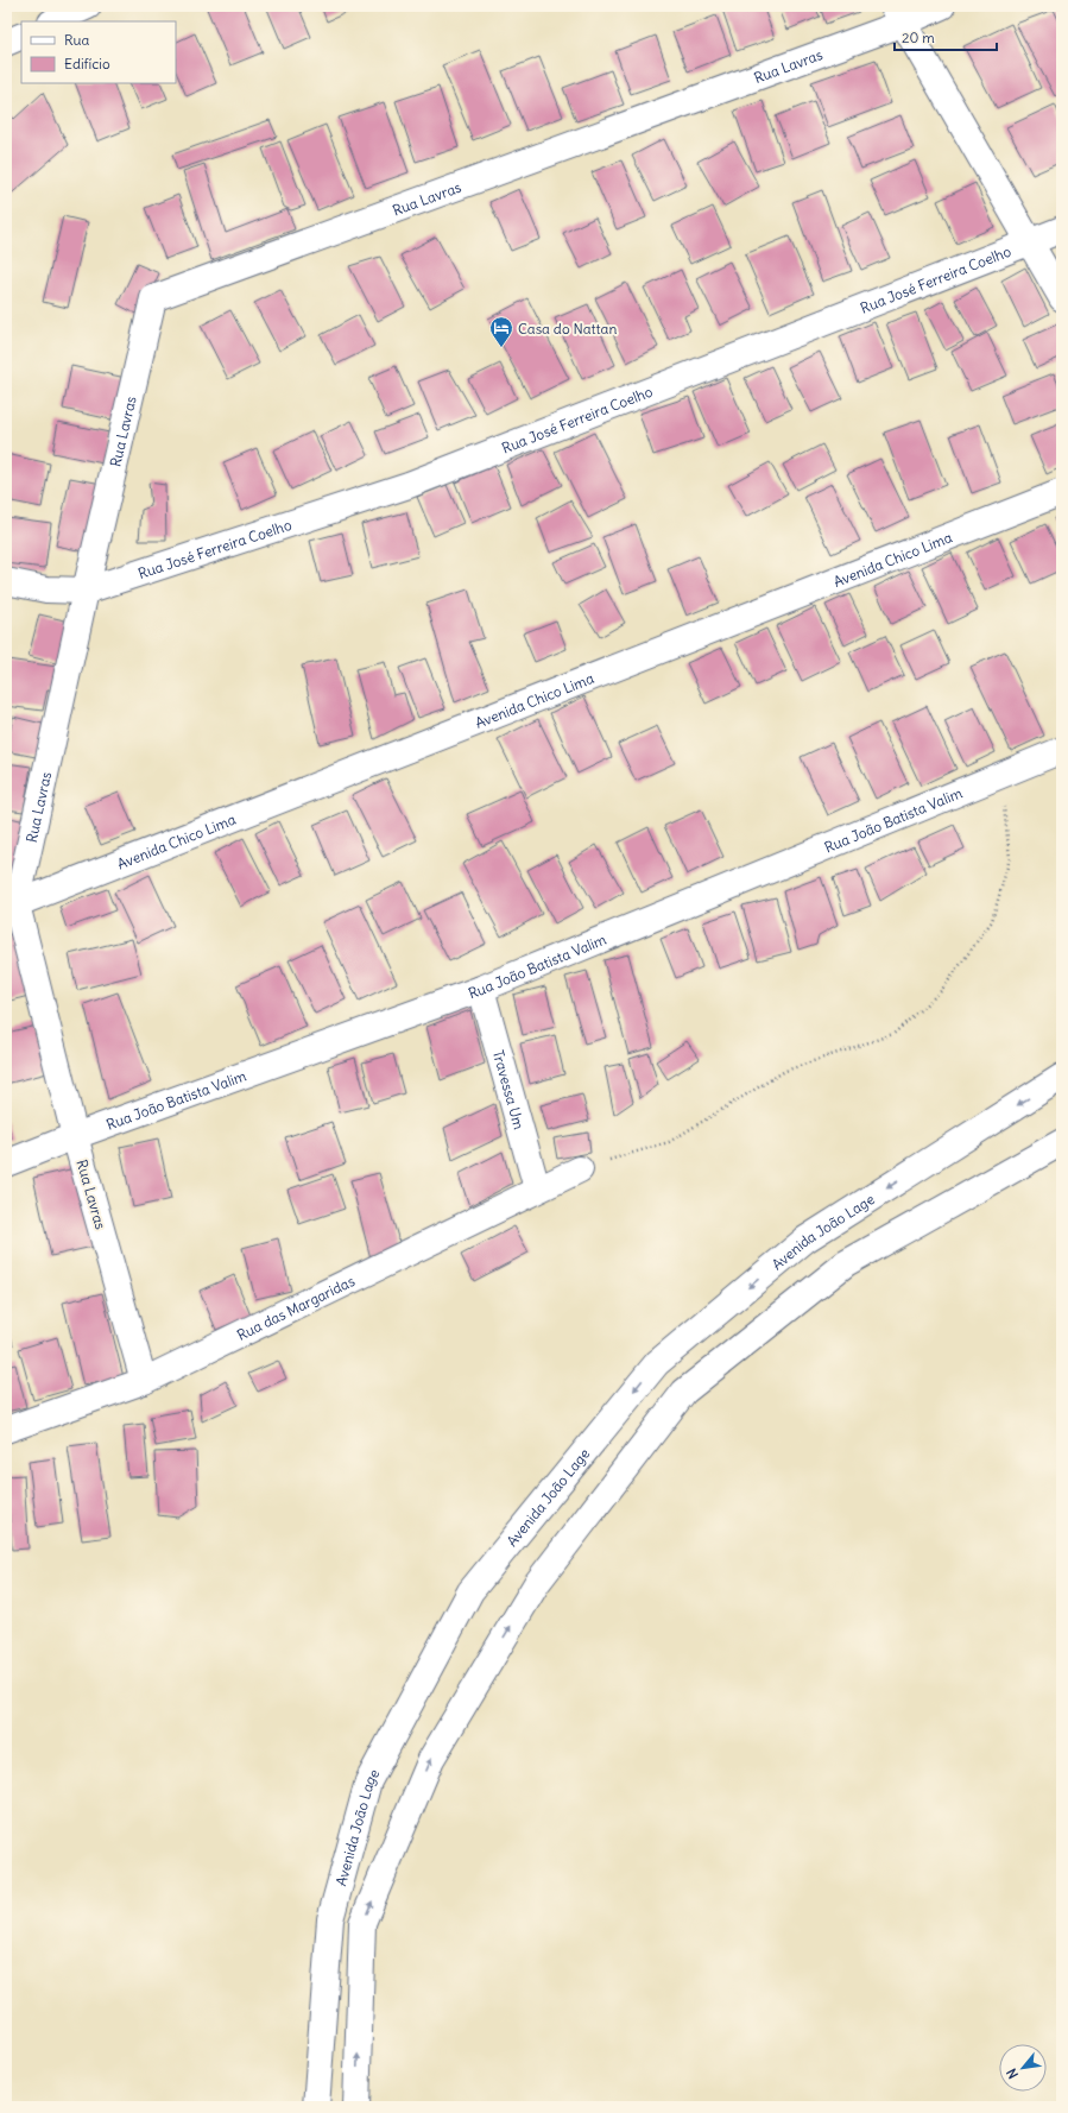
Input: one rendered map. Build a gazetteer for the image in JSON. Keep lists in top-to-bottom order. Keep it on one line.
{"streets":{"street":["Rua Lavras","Rua José Ferreira Coelho","Avenida Chico Lima","Rua João Batista Valim","Travessa Um","Avenida João Lage","Rua das Margaridas"]},"crossings":[["Rua Lavras","Rua José Ferreira Coelho"],["Rua Lavras","Avenida Chico Lima"],["Rua Lavras","Rua João Batista Valim"],["Rua Lavras","Rua das Margaridas"],["Rua João Batista Valim","Travessa Um"],["Travessa Um","Rua das Margaridas"]],"places":{"hotel":["Casa do Nattan"]},"legend":["Rua","Edifício"],"scale_bar":"20 m","north":"bottom left"}
